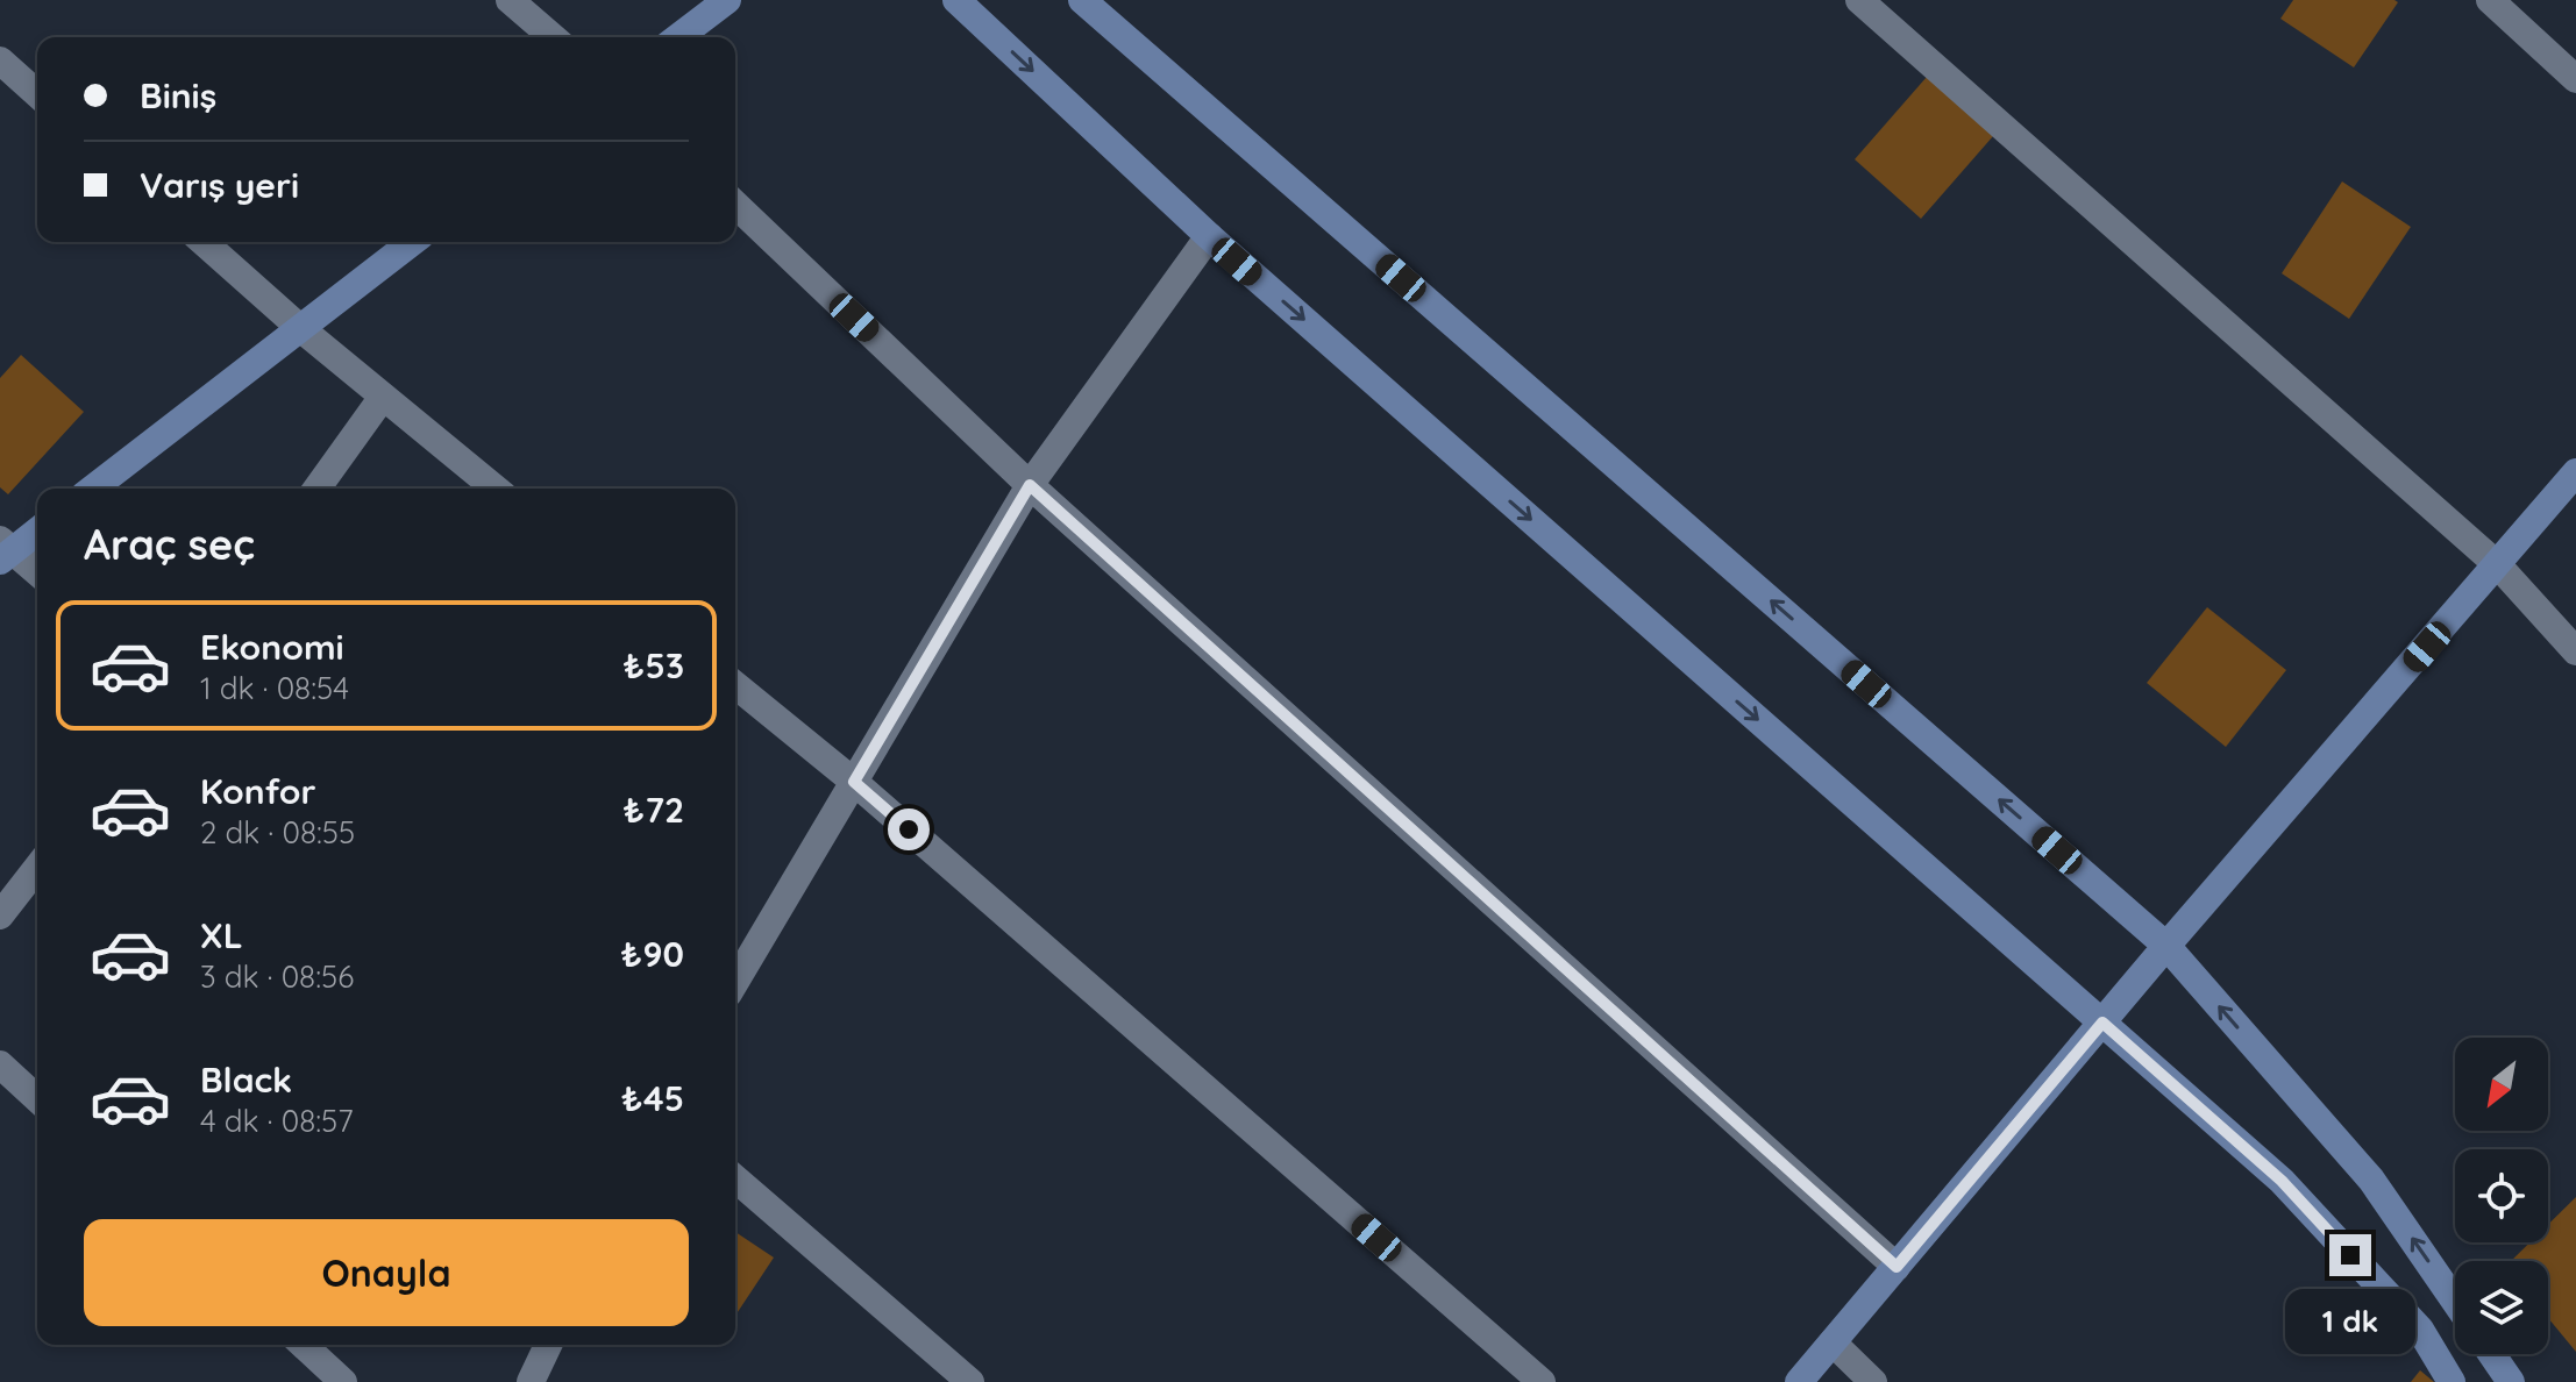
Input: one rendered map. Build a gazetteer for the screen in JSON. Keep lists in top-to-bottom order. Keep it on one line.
{"north":"bottom left","page":{"banner":["Biniş","Varış yeri"],"heading":"Araç seç","list":[{"name":"Ekonomi","note":"1 dk · 08:54","value":"₺53"},{"name":"Konfor","note":"2 dk · 08:55","value":"₺72"},{"name":"XL","note":"3 dk · 08:56","value":"₺90"},{"name":"Black","note":"4 dk · 08:57","value":"₺45"}],"buttons":"Onayla","bubble":"1 dk"}}
